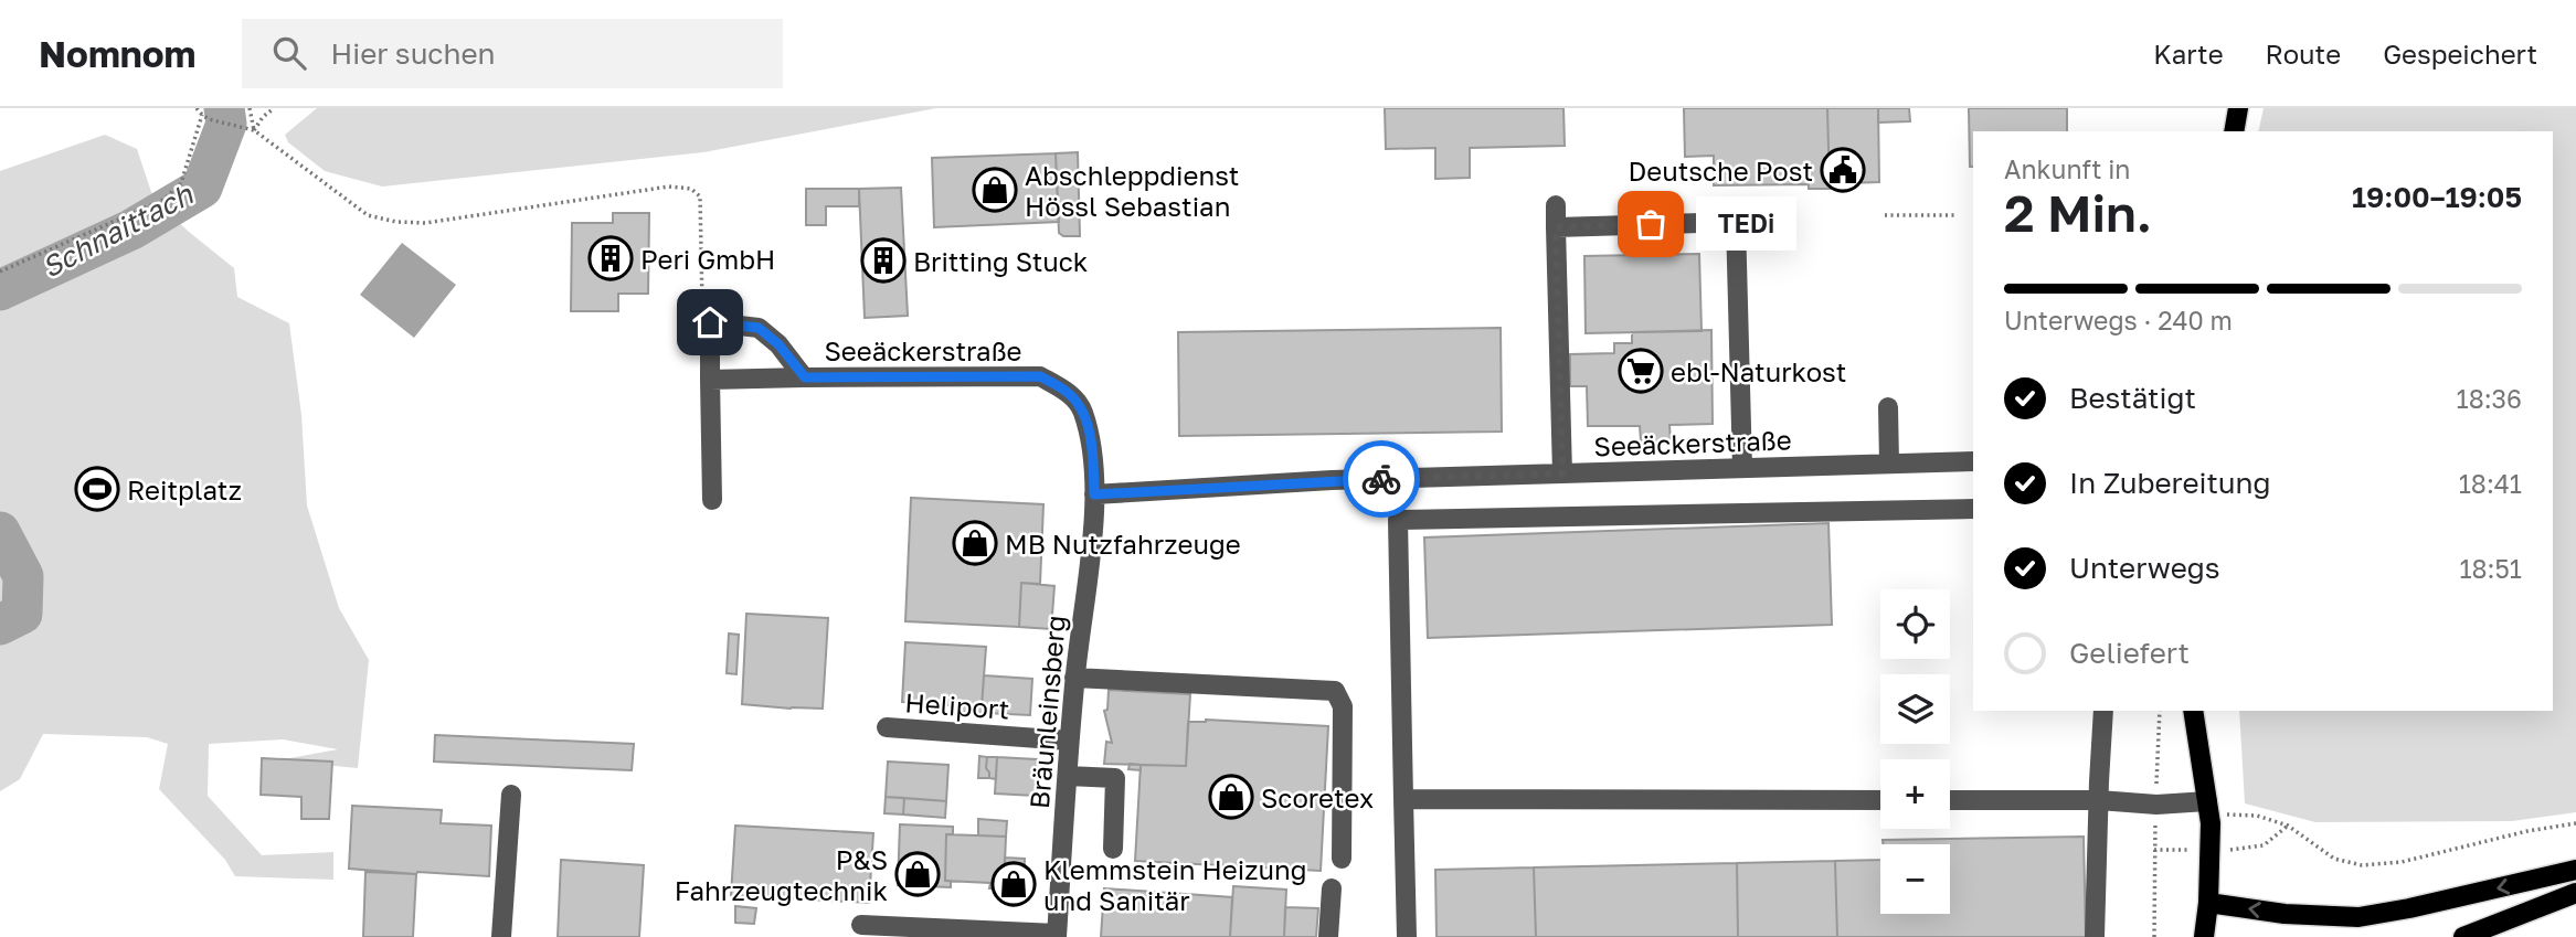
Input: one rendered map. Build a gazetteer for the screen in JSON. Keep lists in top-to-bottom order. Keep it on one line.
{"streets":{"street":["Seeäckerstraße","Heliport","Bräunleinsberg"]},"crossings":[["Seeäckerstraße","Bräunleinsberg"],["Heliport","Bräunleinsberg"]],"water":["Schnaittach"],"places":{"public building":["Deutsche Post"],"shop":["Abschleppdienst Hössl Sebastian","MB Nutzfahrzeuge","Scoretex","P&S Fahrzeugtechnik","Klemmstein Heizung und Sanitär"],"other":["TEDi"],"building":["Peri GmbH","Britting Stuck"],"supermarket":["ebl-Naturkost"],"sports":["Reitplatz"]},"page":{"header":"Nomnom","search":"Hier suchen","nav":["Karte","Route","Gespeichert"],"heading":["2 Min.","Ankunft in","19:00–19:05"],"bubble":"TEDi","bar":"Unterwegs · 240 m","list":[["Bestätigt","18:36"],["In Zubereitung","18:41"],["Unterwegs","18:51"],"Geliefert"],"map_buttons":["+","−"]}}
